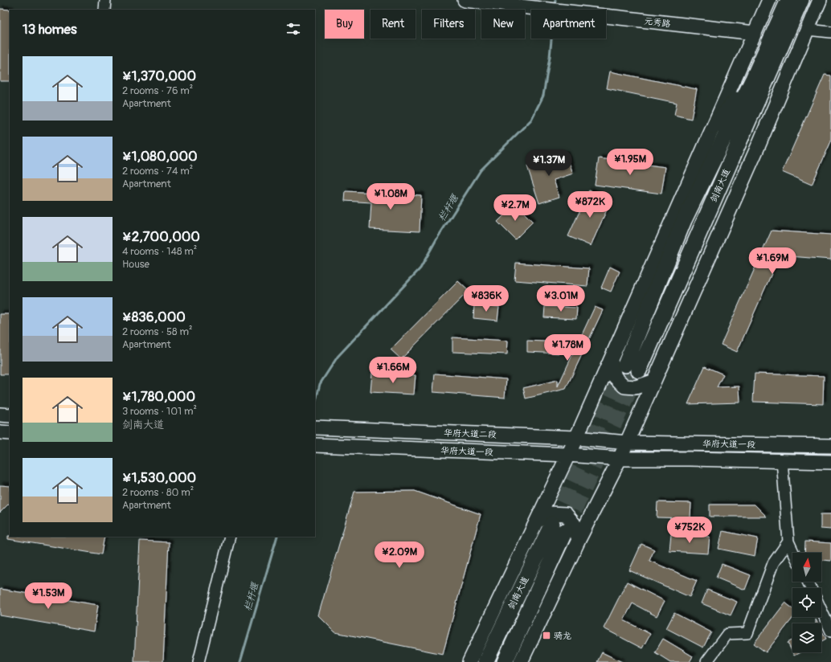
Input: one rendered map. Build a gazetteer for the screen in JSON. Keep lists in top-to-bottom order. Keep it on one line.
{"streets":{"highway":["剑南大道"],"main road":["元秀路","华府大道二段","华府大道一段"]},"crossings":[["华府大道二段","华府大道一段"]],"water":["栏杆堰"],"places":{"transit":["骑龙"]},"north":"top","page":{"chip":["Buy","Rent","Filters","New","Apartment"],"heading":"13 homes","list":[{"name":"¥1,370,000","note":"2 rooms · 76 m² · Apartment"},{"name":"¥1,080,000","note":"2 rooms · 74 m² · Apartment"},{"name":"¥2,700,000","note":"4 rooms · 148 m² · House"},{"name":"¥836,000","note":"2 rooms · 58 m² · Apartment"},{"name":"¥1,780,000","note":"3 rooms · 101 m² · 剑南大道"},{"name":"¥1,530,000","note":"2 rooms · 80 m² · Apartment"}],"price":["¥1.95M","¥1.37M","¥1.08M","¥872K","¥2.7M","¥1.69M","¥836K","¥3.01M","¥1.78M","¥1.66M","¥752K","¥2.09M","¥1.53M"]}}
